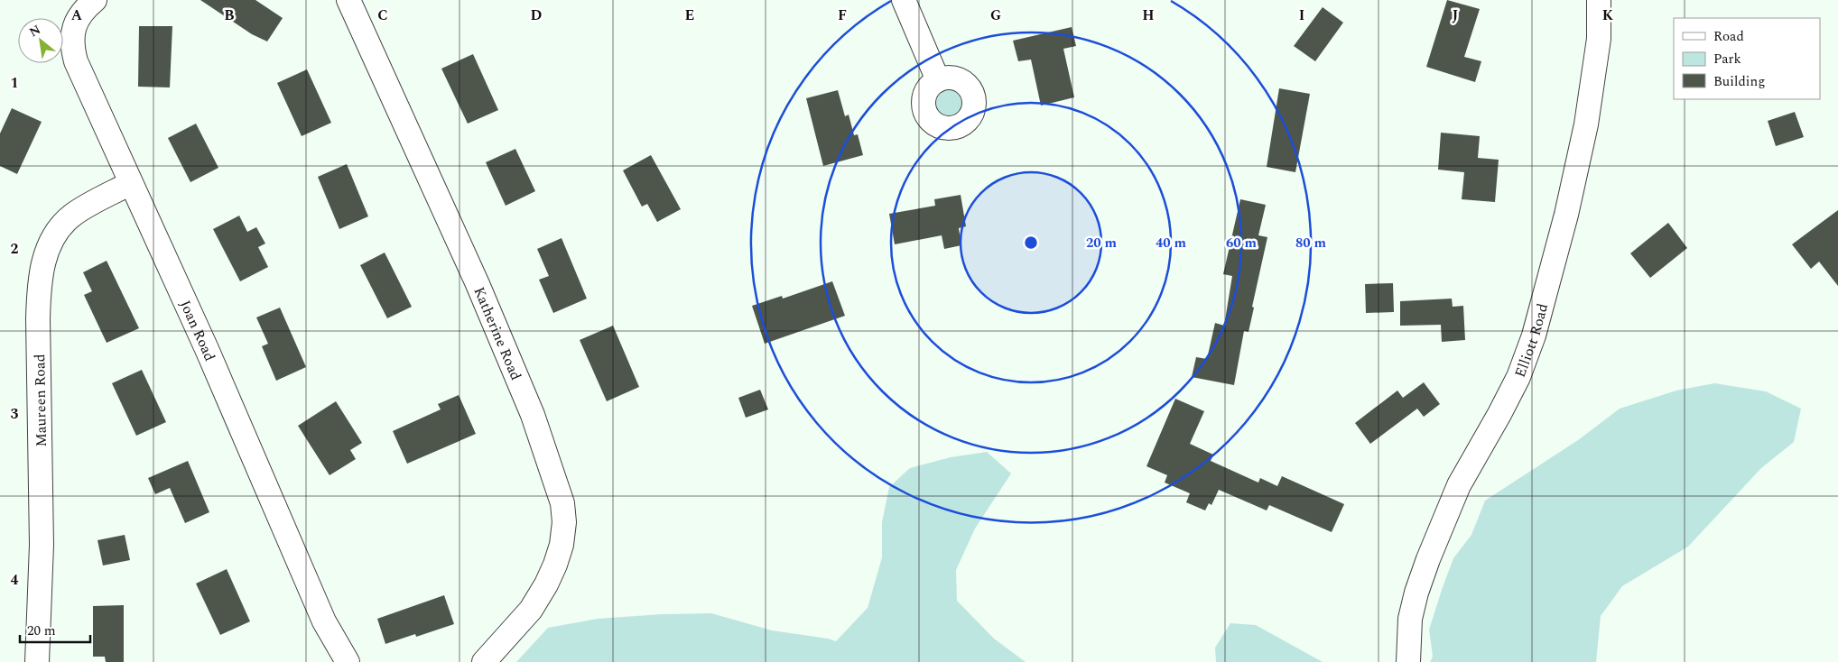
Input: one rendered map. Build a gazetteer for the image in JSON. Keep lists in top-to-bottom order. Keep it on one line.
{"streets":{"street":["Joan Road","Katherine Road","Elliott Road","Maureen Road"]},"crossings":[["Joan Road","Maureen Road"]],"legend":["Road","Park","Building"],"scale_bar":"20 m","north":"top left","grid":{"columns":["A","B","C","D","E","F","G","H","I","J","K"],"rows":["1","2","3","4"]},"rings":["20 m","40 m","60 m","80 m"]}
